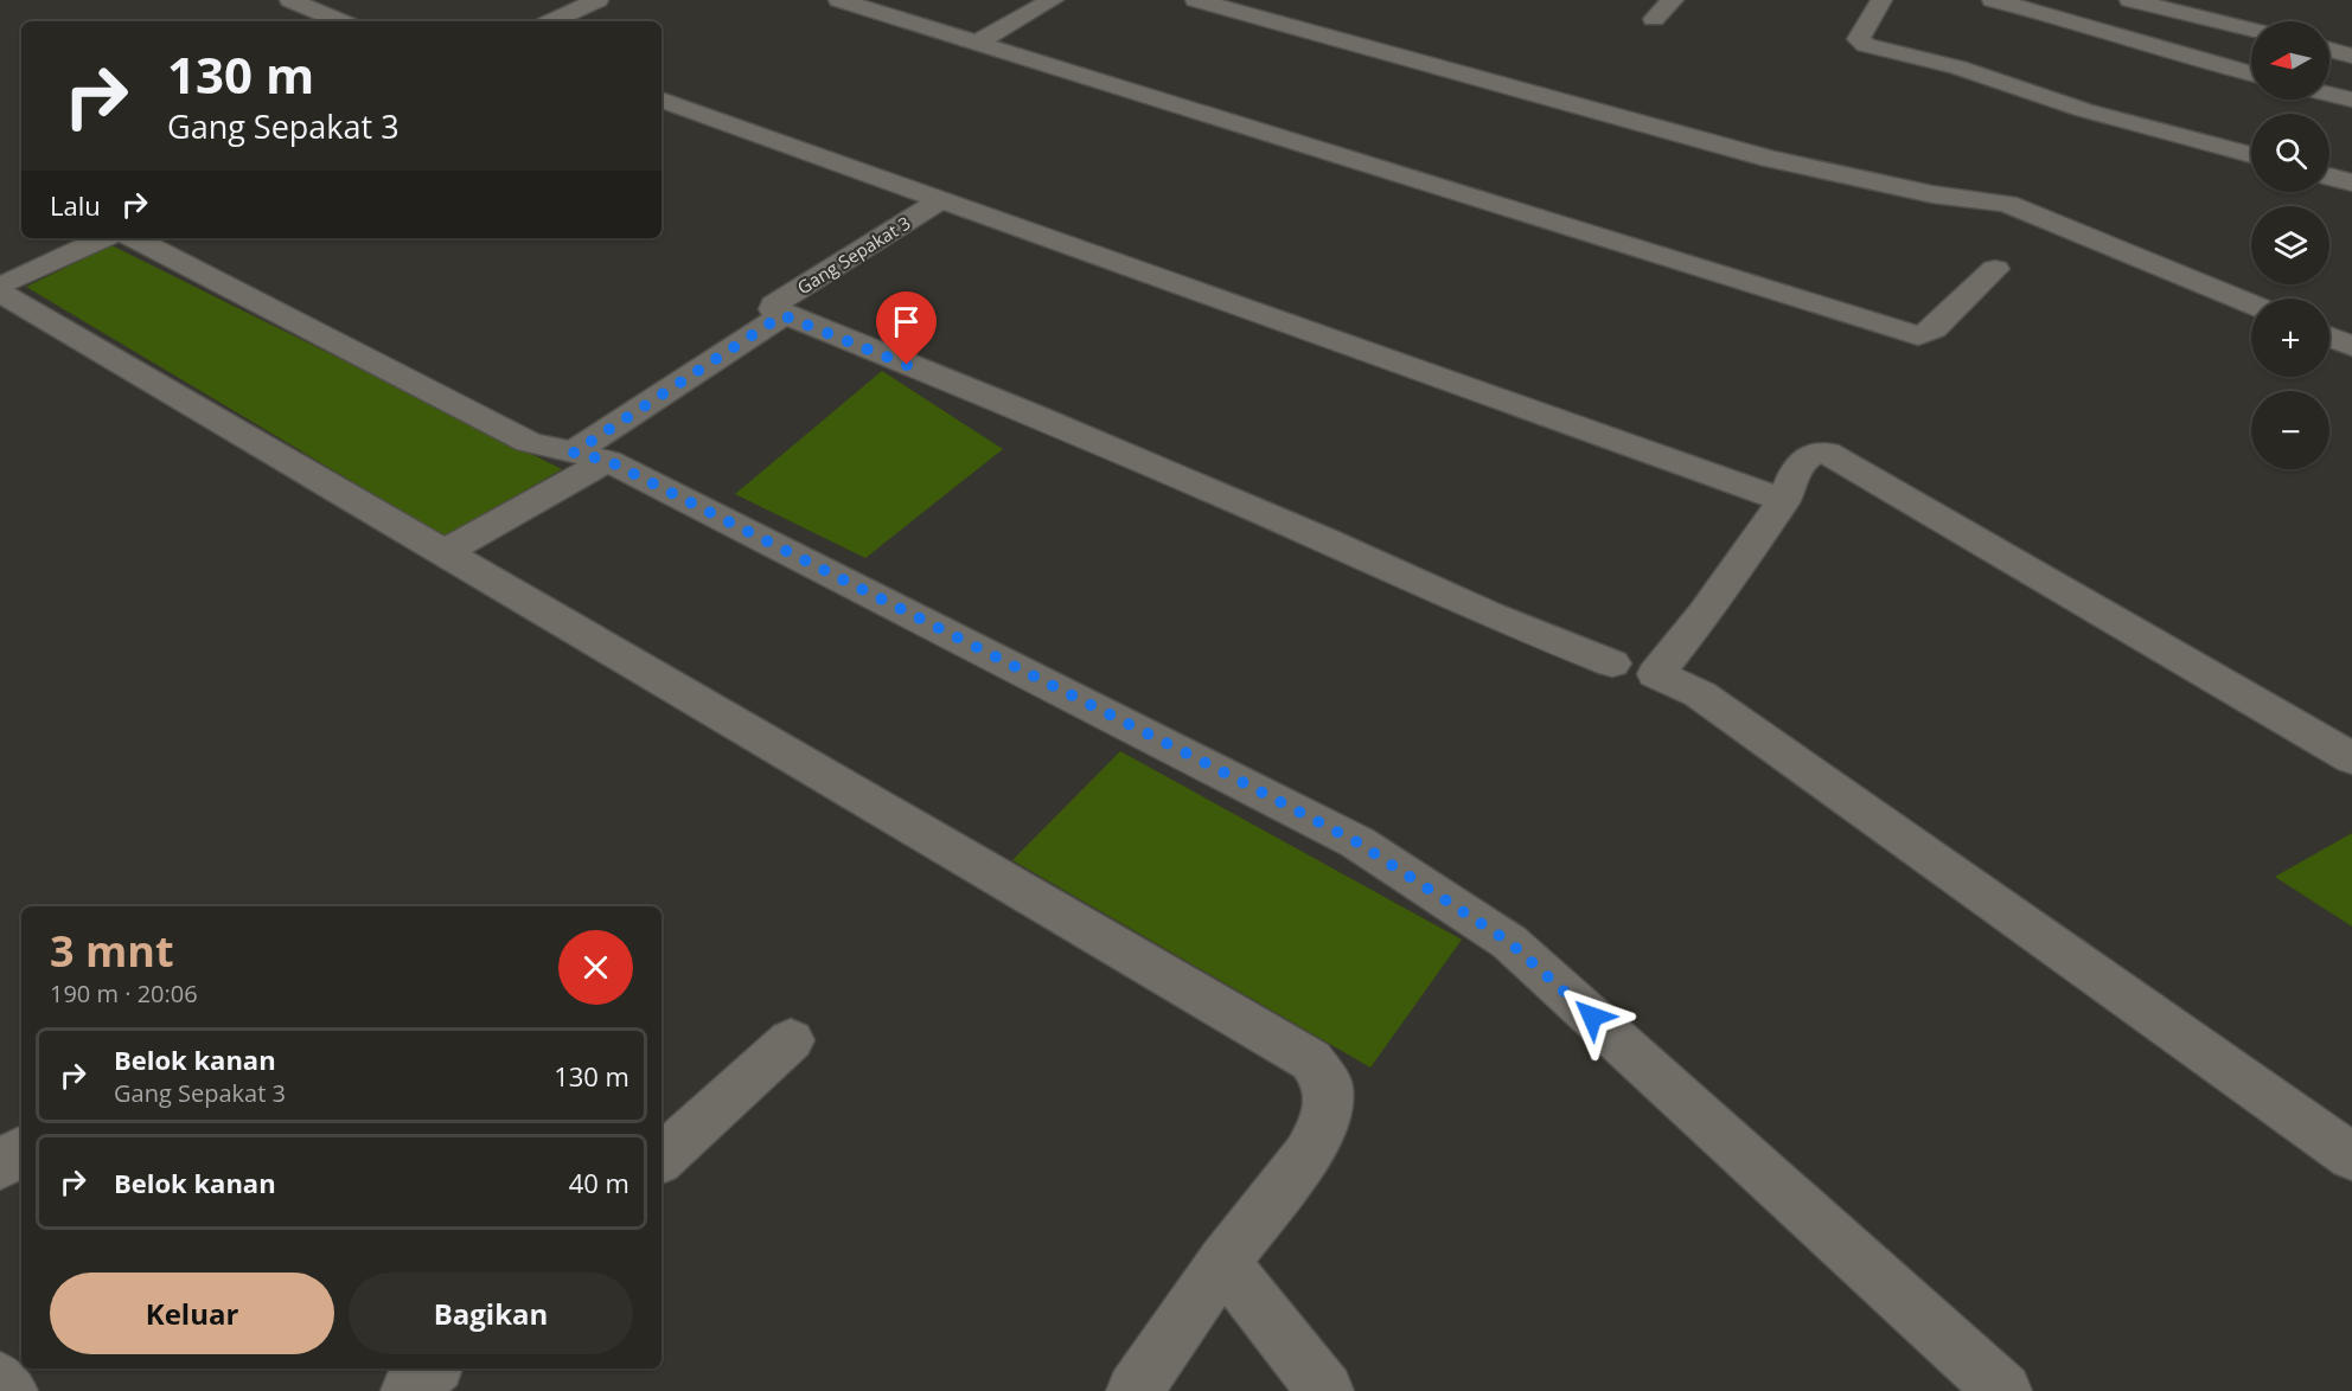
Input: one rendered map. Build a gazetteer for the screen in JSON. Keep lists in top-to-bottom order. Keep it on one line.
{"streets":{"street":["Gang Sepakat 3"]},"north":"left","page":{"map_buttons":["+","−"],"turn":["130 m","Gang Sepakat 3"],"then":"Lalu","heading":["3 mnt","190 m · 20:06"],"list":[{"name":"Belok kanan","note":"Gang Sepakat 3","value":"130 m"},{"name":"Belok kanan","value":"40 m"}],"buttons":["Keluar","Bagikan"]}}
